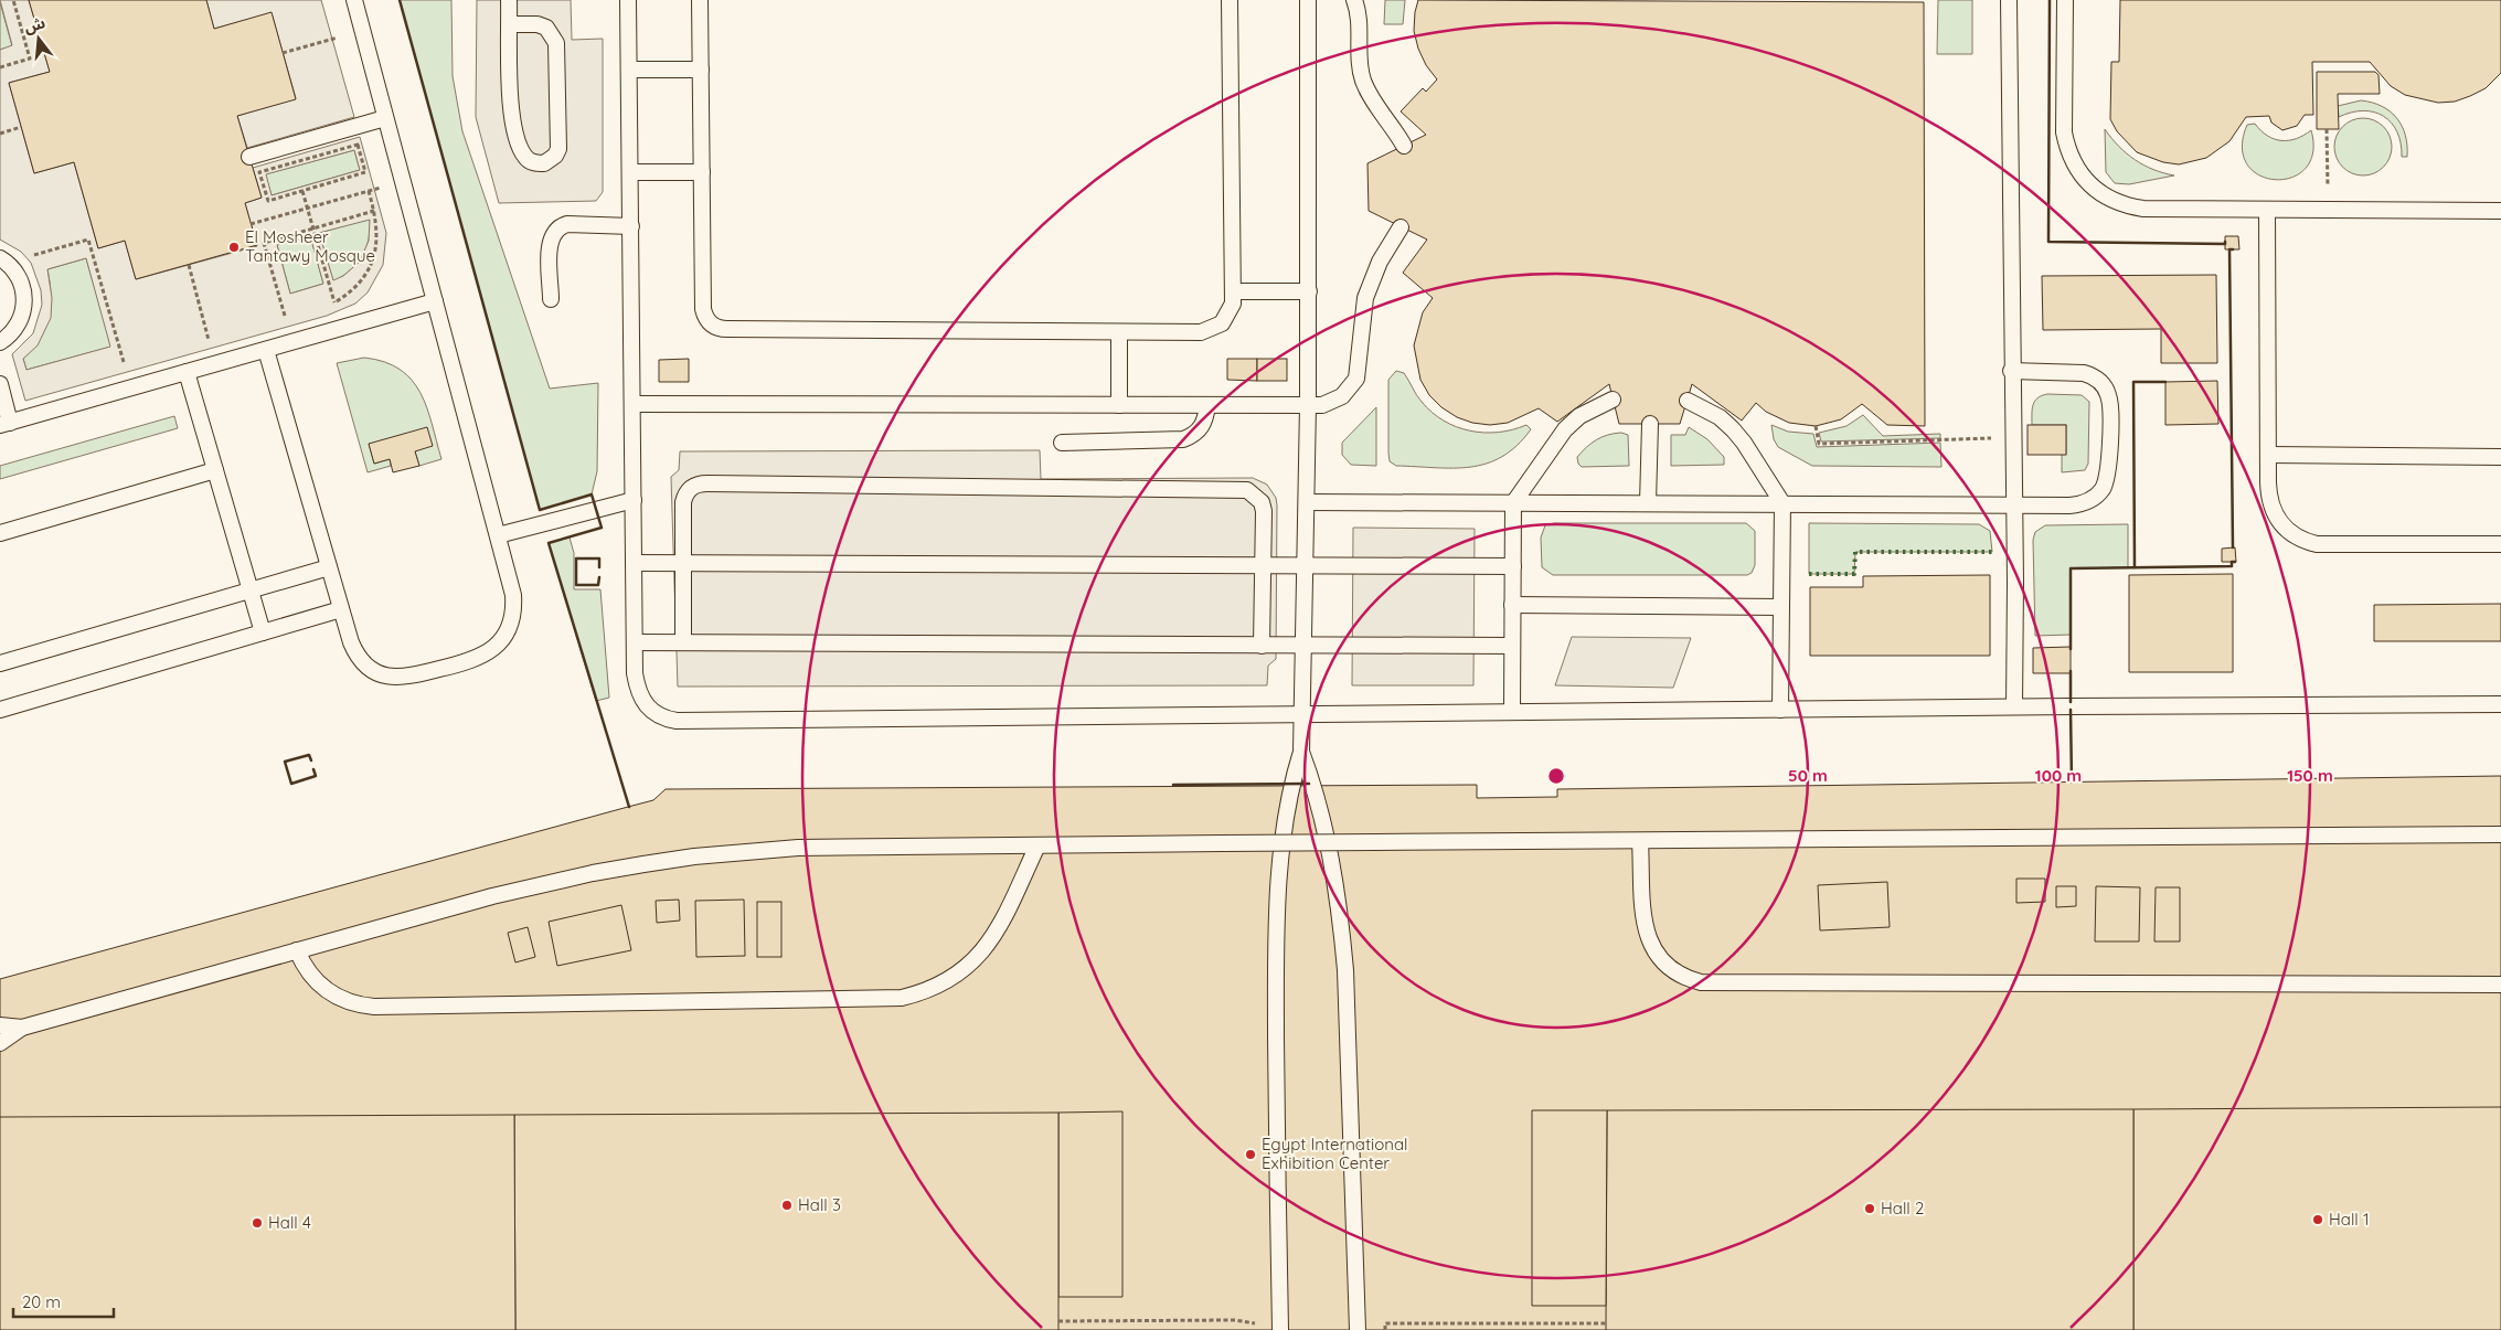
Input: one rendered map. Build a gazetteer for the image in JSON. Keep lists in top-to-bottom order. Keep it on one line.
{"places":["El Mosheer Tantawy Mosque","Egypt International Exhibition Center","Hall 3","Hall 2","Hall 1","Hall 4"],"scale_bar":"20 m","north":"top","rings":["50 m","100 m","150 m"]}
